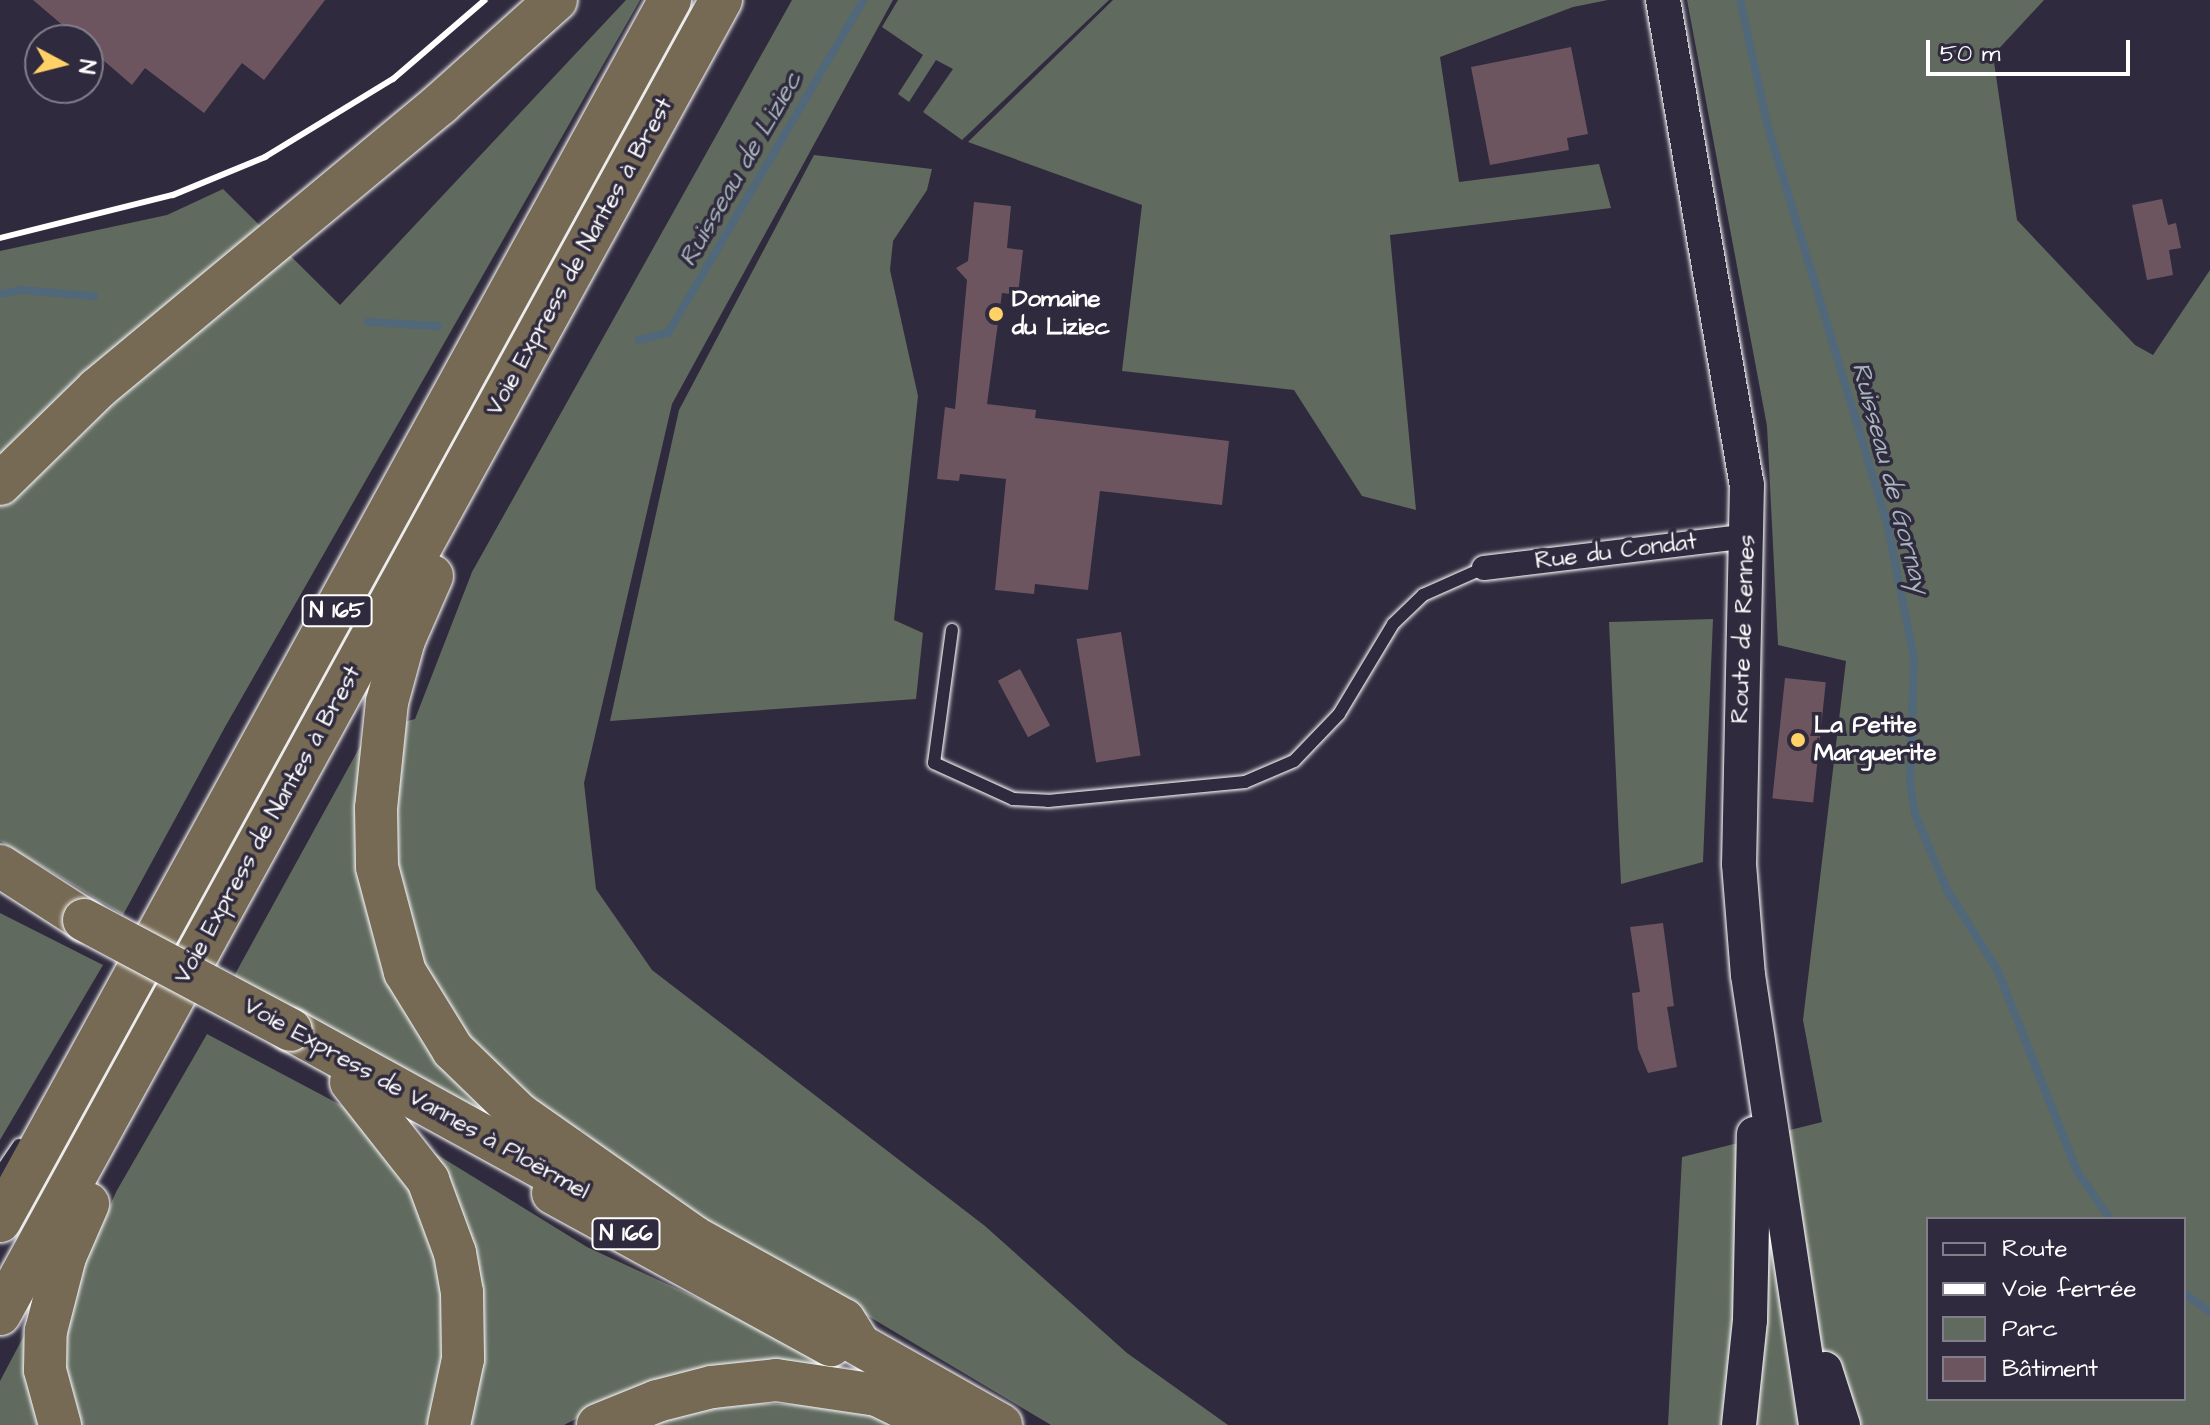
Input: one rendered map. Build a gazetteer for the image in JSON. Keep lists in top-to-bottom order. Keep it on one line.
{"streets":{"highway":["Voie Express de Nantes à Brest","N 165","Voie Express de Vannes à Ploërmel","N 166"],"main road":["Route de Rennes"],"street":["Rue du Condat"]},"crossings":[["Rue du Condat","Route de Rennes"]],"water":["Ruisseau de Liziec","Ruisseau de Gornay"],"places":["Domaine du Liziec","La Petite Marguerite"],"legend":["Route","Voie ferrée","Parc","Bâtiment"],"scale_bar":"50 m","north":"right"}
